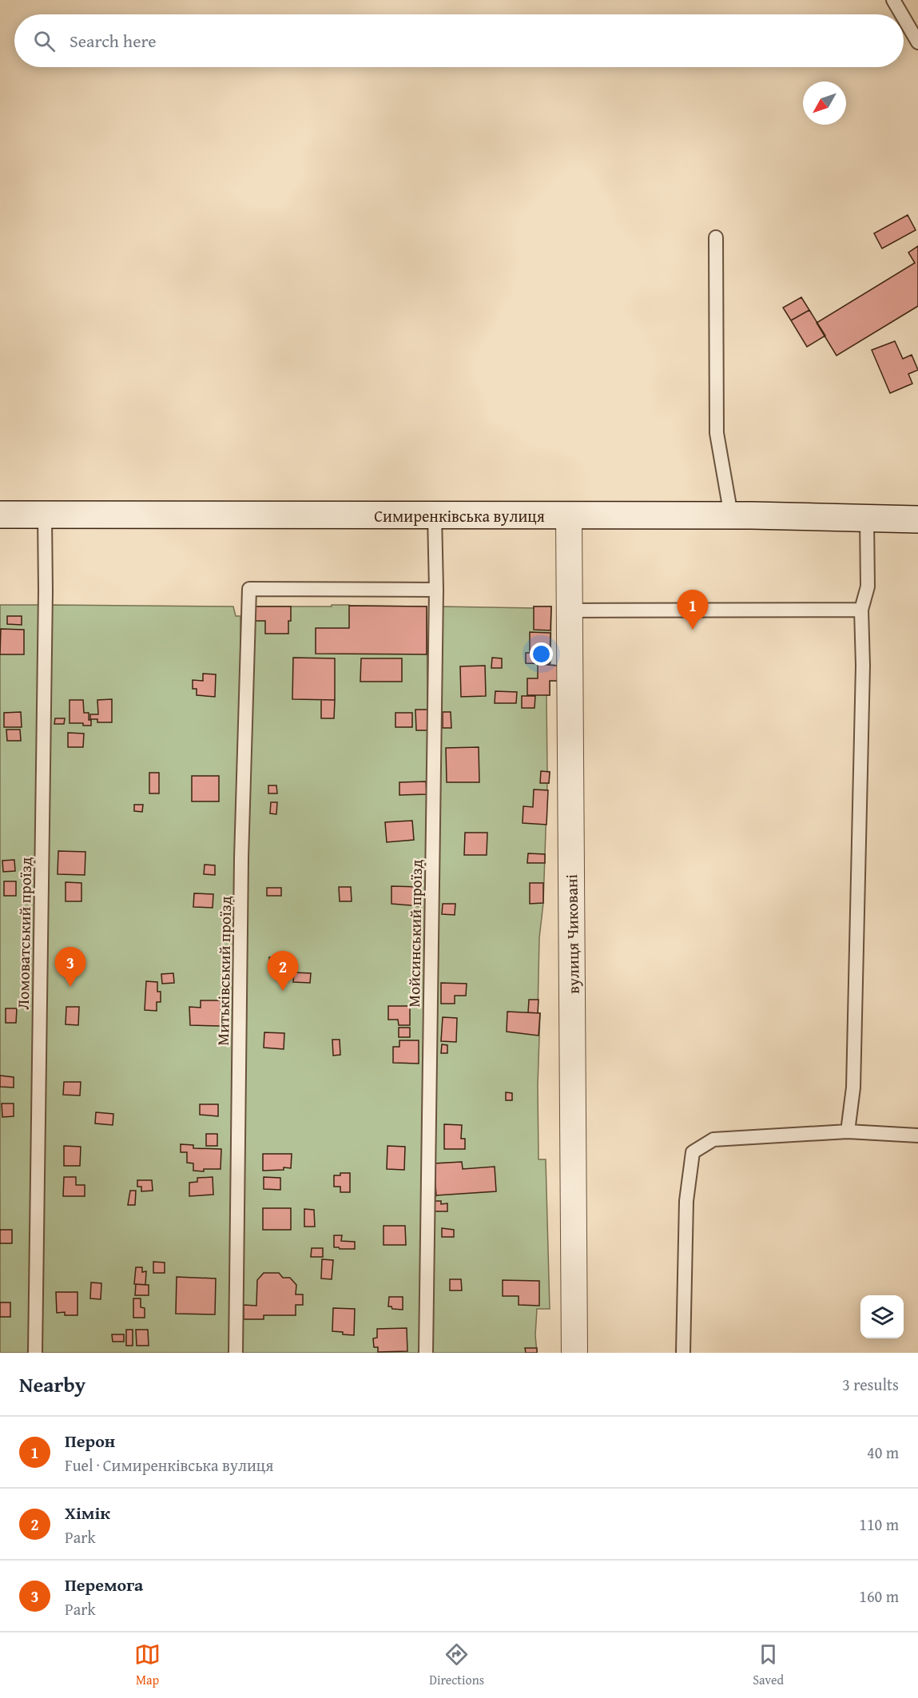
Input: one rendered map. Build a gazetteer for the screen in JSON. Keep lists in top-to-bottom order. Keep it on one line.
{"streets":{"main road":["Симиренківська вулиця"],"street":["вулиця Чиковані"],"lane":["Ломоватський проїзд","Мойсинський проїзд","Митьківський проїзд"]},"crossings":[["Симиренківська вулиця","Ломоватський проїзд"],["Симиренківська вулиця","Мойсинський проїзд"],["Симиренківська вулиця","вулиця Чиковані"],["Мойсинський проїзд","Митьківський проїзд"]],"north":"bottom left","page":{"search":"Search here","pins":["1","3","2"],"heading":["Nearby","3 results"],"list":[{"mark":"1","name":"Перон","note":"Fuel · Симиренківська вулиця","value":"40 m"},{"mark":"2","name":"Хімік","note":"Park","value":"110 m"},{"mark":"3","name":"Перемога","note":"Park","value":"160 m"}],"nav":["Map","Directions","Saved"]}}
